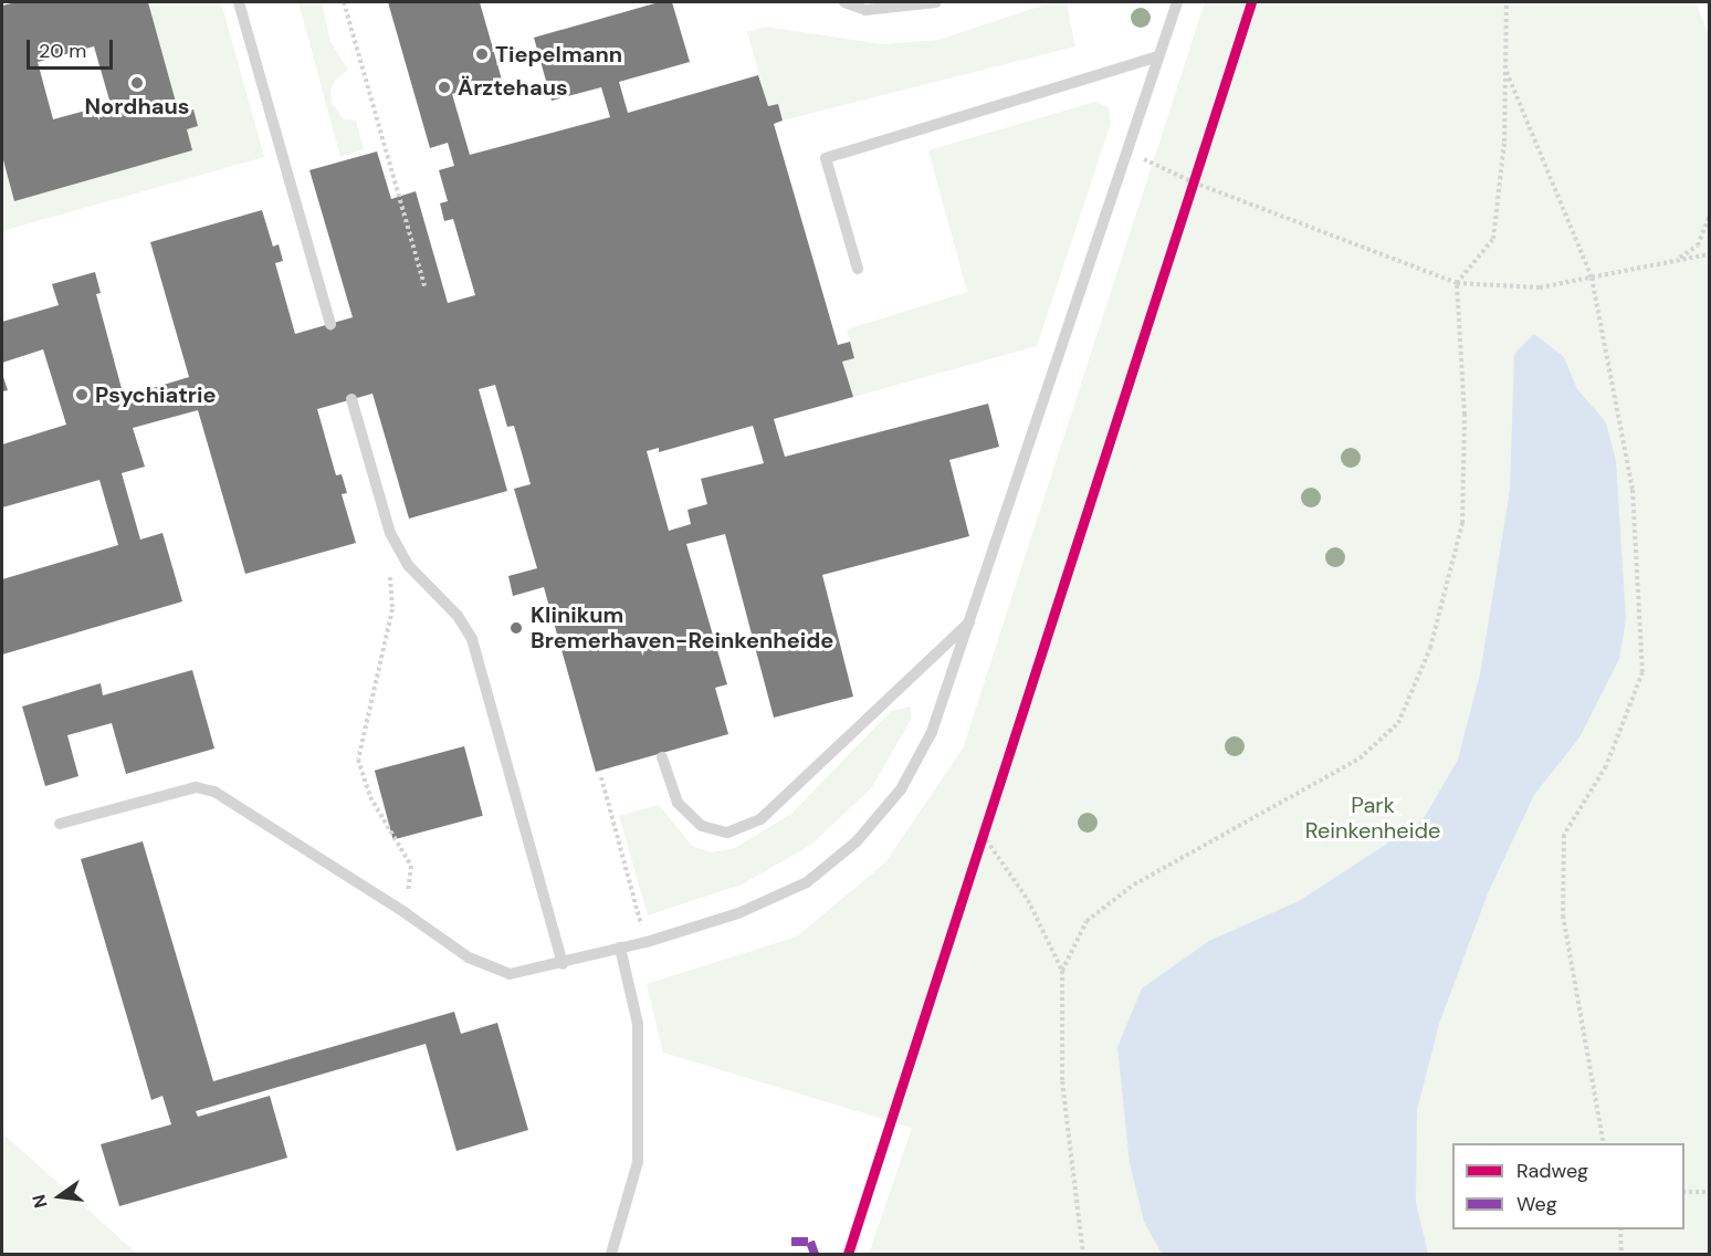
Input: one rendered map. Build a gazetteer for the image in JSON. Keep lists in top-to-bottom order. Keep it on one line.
{"parks":["Park Reinkenheide"],"places":["Tiepelmann","Nordhaus","Ärztehaus","Psychiatrie","Klinikum Bremerhaven-Reinkenheide"],"legend":["Radweg","Weg"],"scale_bar":"20 m","north":"left"}
